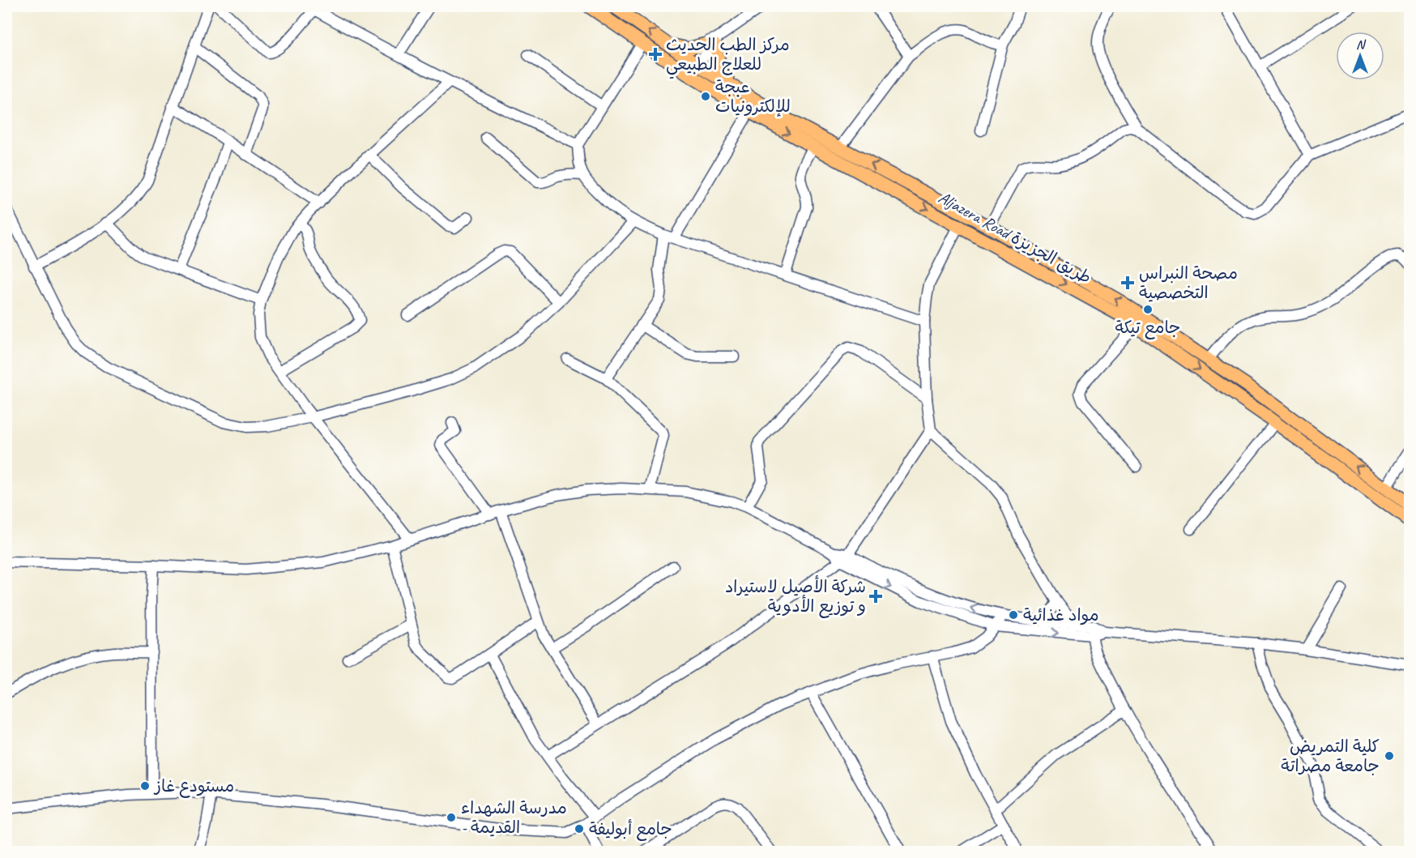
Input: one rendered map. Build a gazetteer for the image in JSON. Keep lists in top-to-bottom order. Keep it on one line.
{"streets":{"main road":["Aljazera Road طريق الجزيزة"]},"places":{"health":["مركز الطب الحديث للعلاج الطبيعي","مصحة النبراس التخصصية","شركة الأصيل لاستيراد و توزيع الأدوية"],"other":["عبجة للإلكترونيات","جامع تيكة","مواد غذائية","كلية التمريض جامعة مصراتة","مستودع غاز","مدرسة الشهداء - القديمة","جامع أبوليفة"]},"north":"top"}
